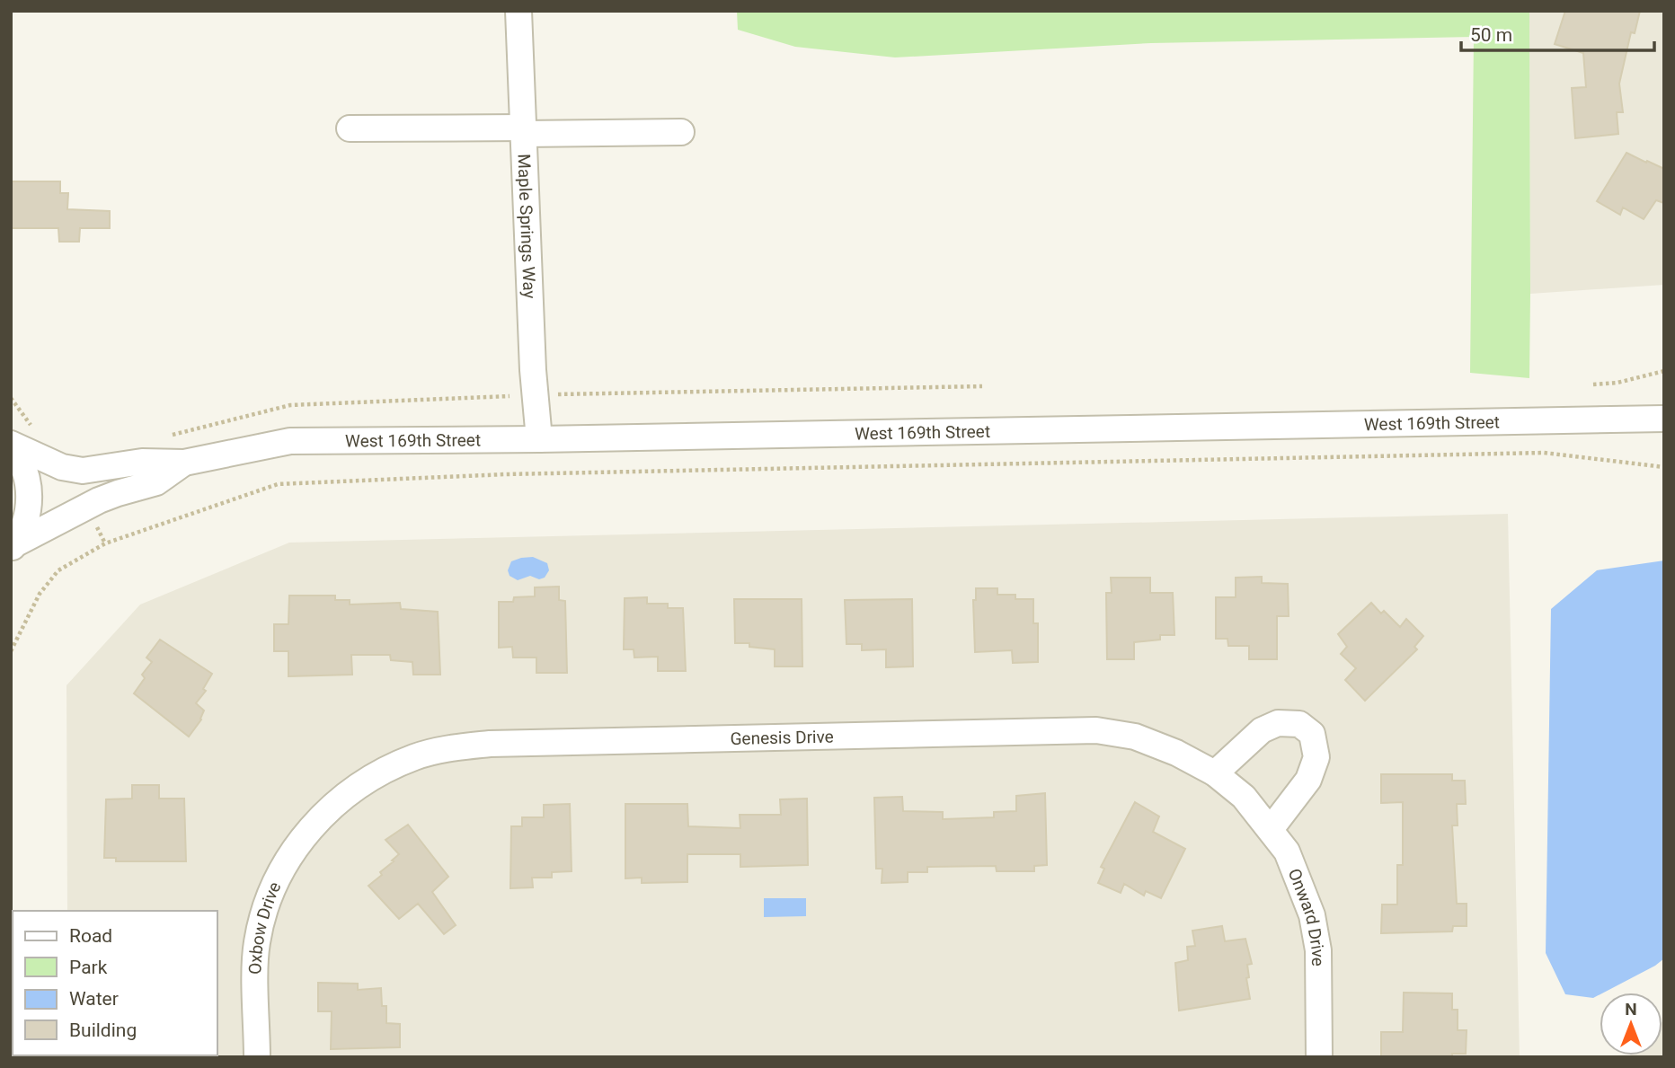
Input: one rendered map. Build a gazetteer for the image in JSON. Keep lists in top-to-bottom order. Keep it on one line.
{"streets":{"street":["Maple Springs Way","West 169th Street","Genesis Drive","Onward Drive","Oxbow Drive"]},"crossings":[["Maple Springs Way","West 169th Street"],["Genesis Drive","Onward Drive"],["Genesis Drive","Oxbow Drive"]],"legend":["Road","Park","Water","Building"],"scale_bar":"50 m","north":"top"}
